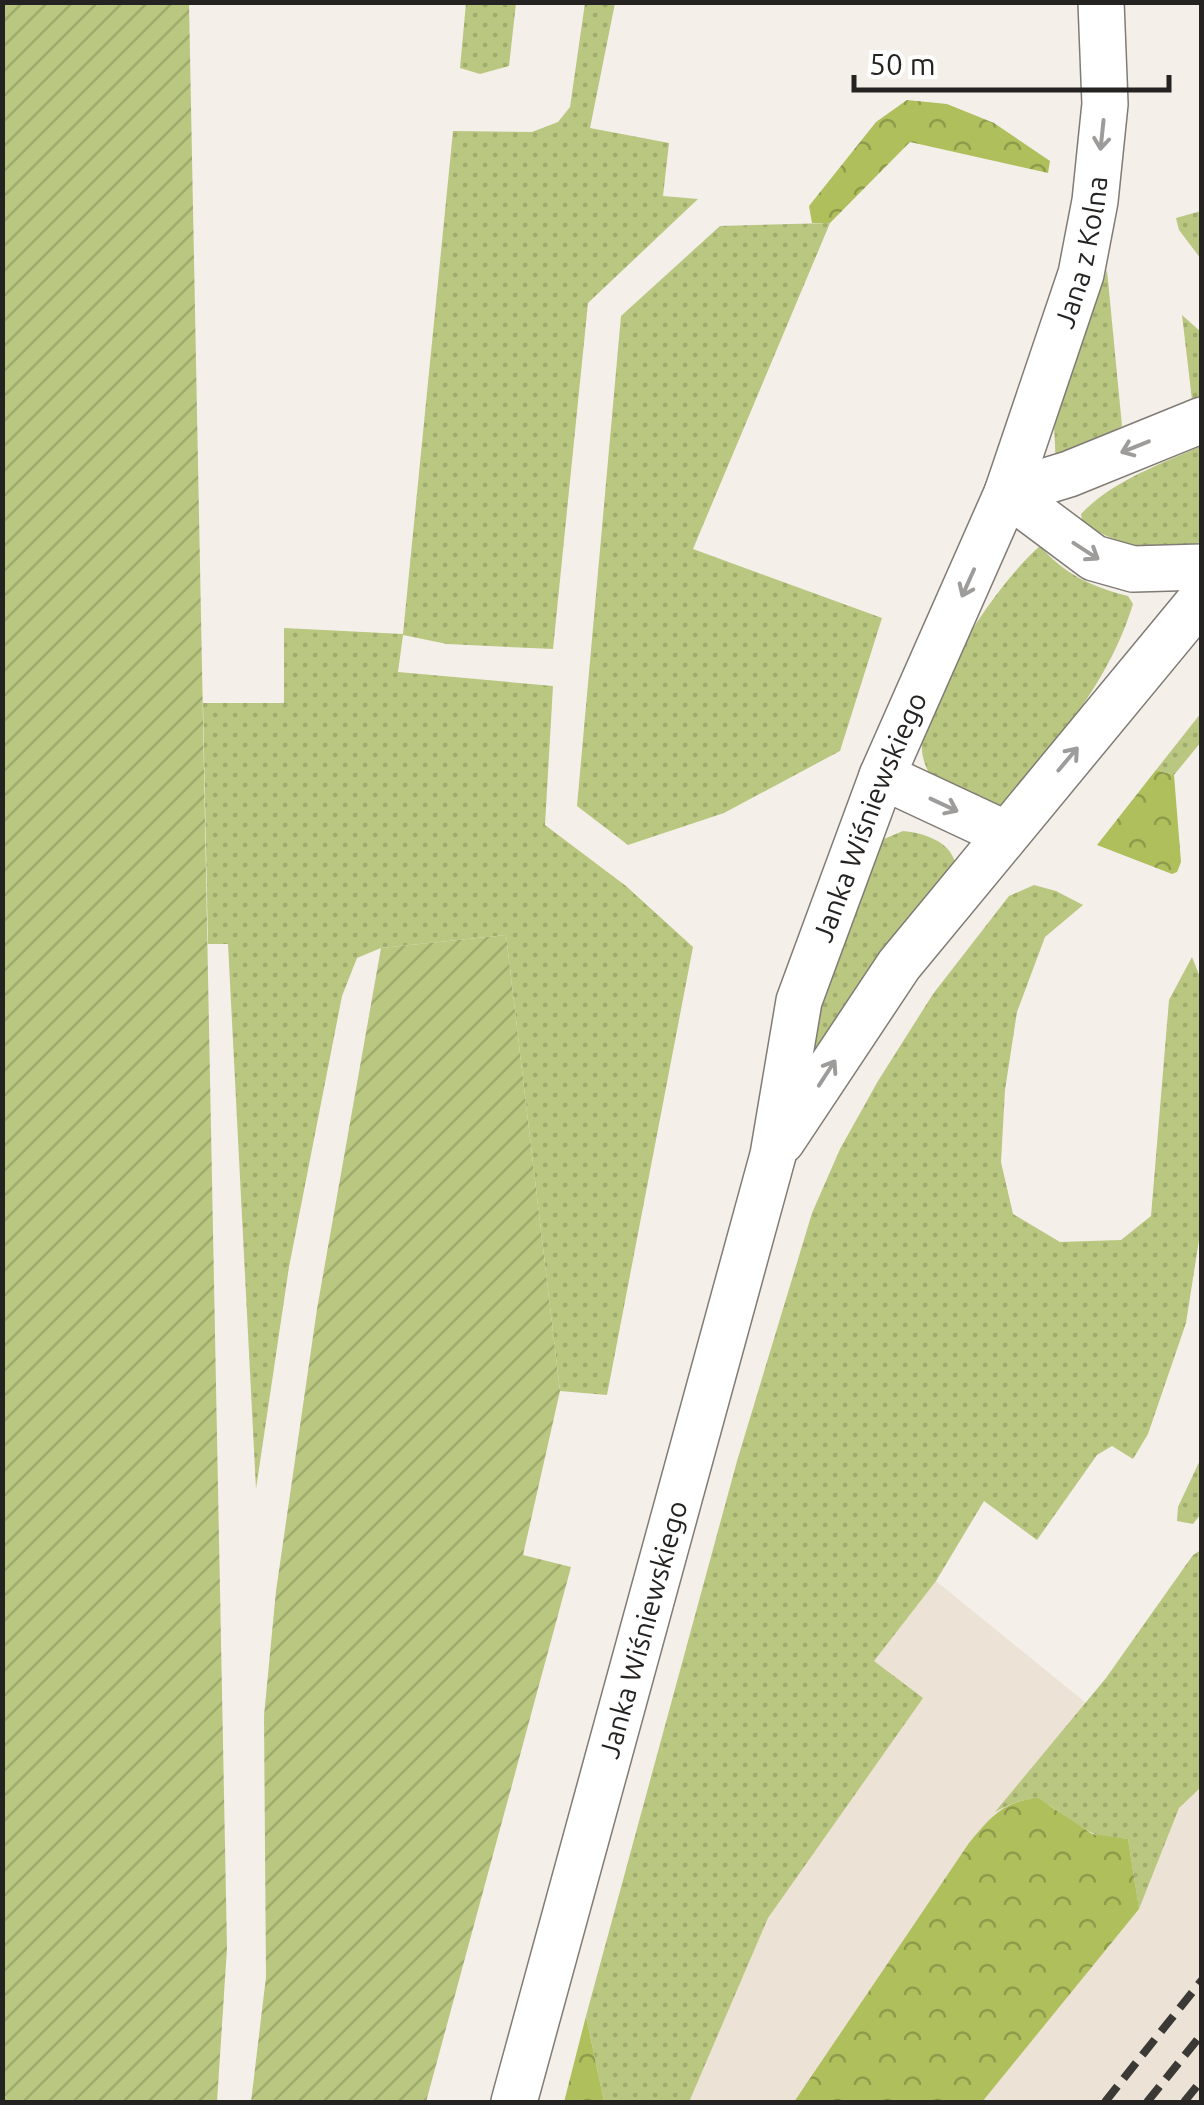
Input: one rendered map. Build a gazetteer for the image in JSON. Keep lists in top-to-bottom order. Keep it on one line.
{"streets":{"main road":["Jana z Kolna","Janka Wiśniewskiego"]},"crossings":[["Jana z Kolna","Janka Wiśniewskiego"]],"one_way":["Jana z Kolna"],"scale_bar":"50 m"}
